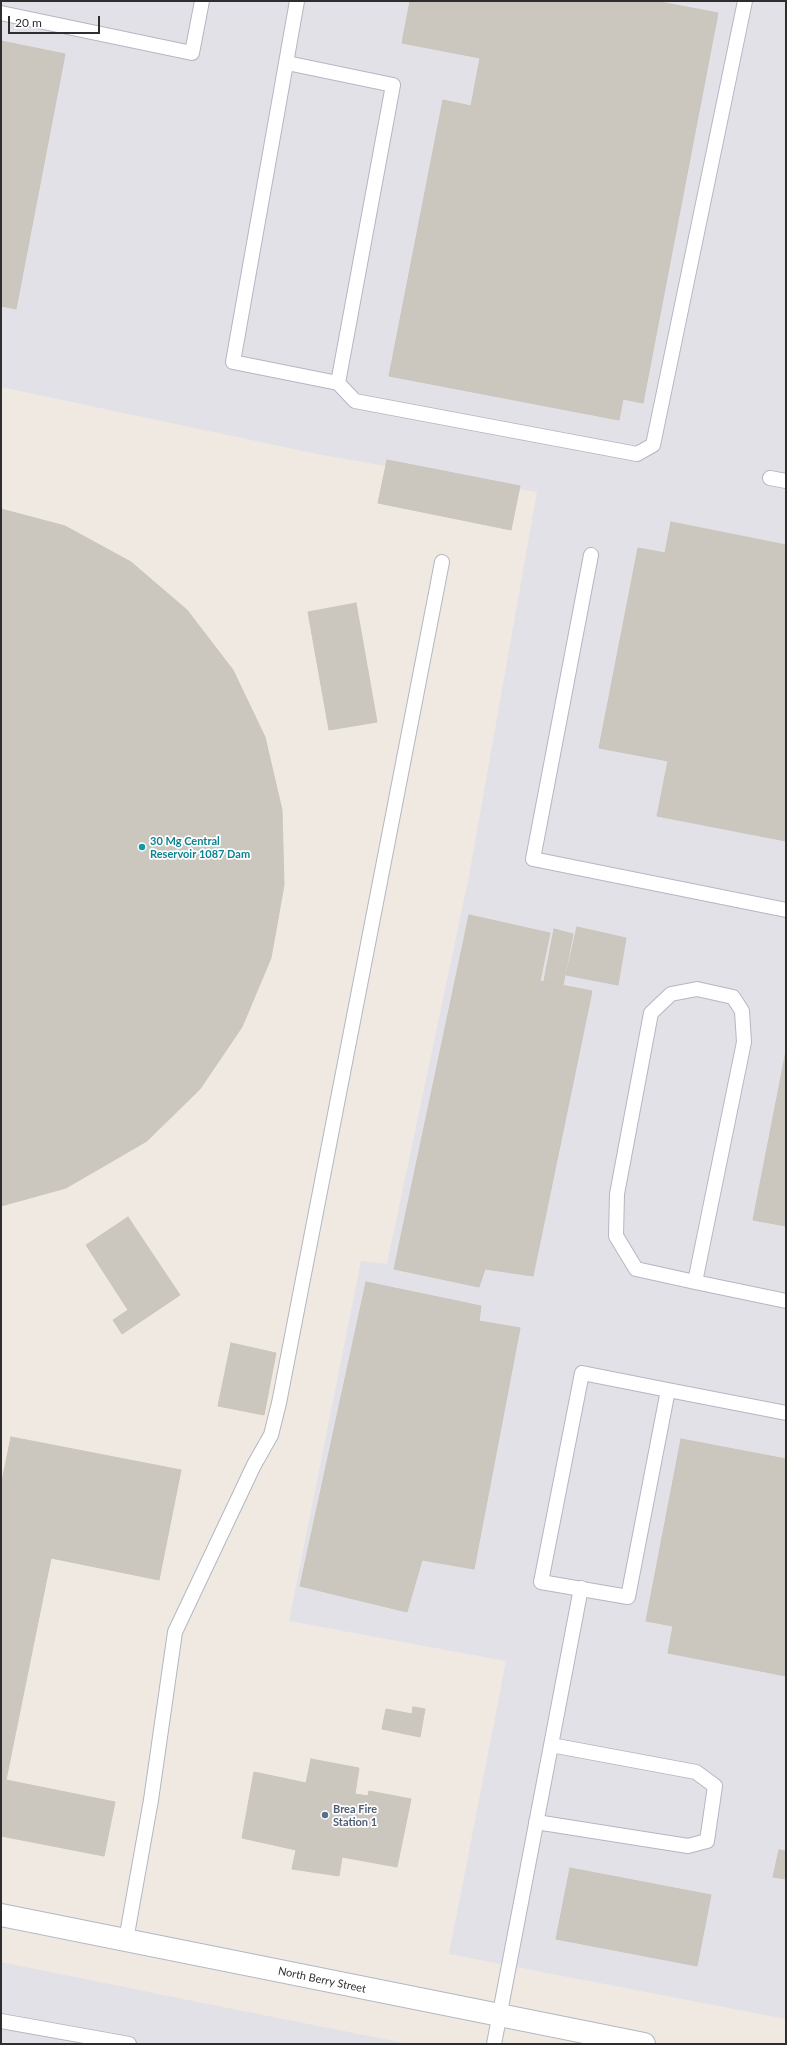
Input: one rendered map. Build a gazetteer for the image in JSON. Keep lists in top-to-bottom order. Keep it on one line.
{"streets":{"street":["North Berry Street"]},"places":["30 Mg Central Reservoir 1087 Dam","Brea Fire Station 1"],"scale_bar":"20 m"}
